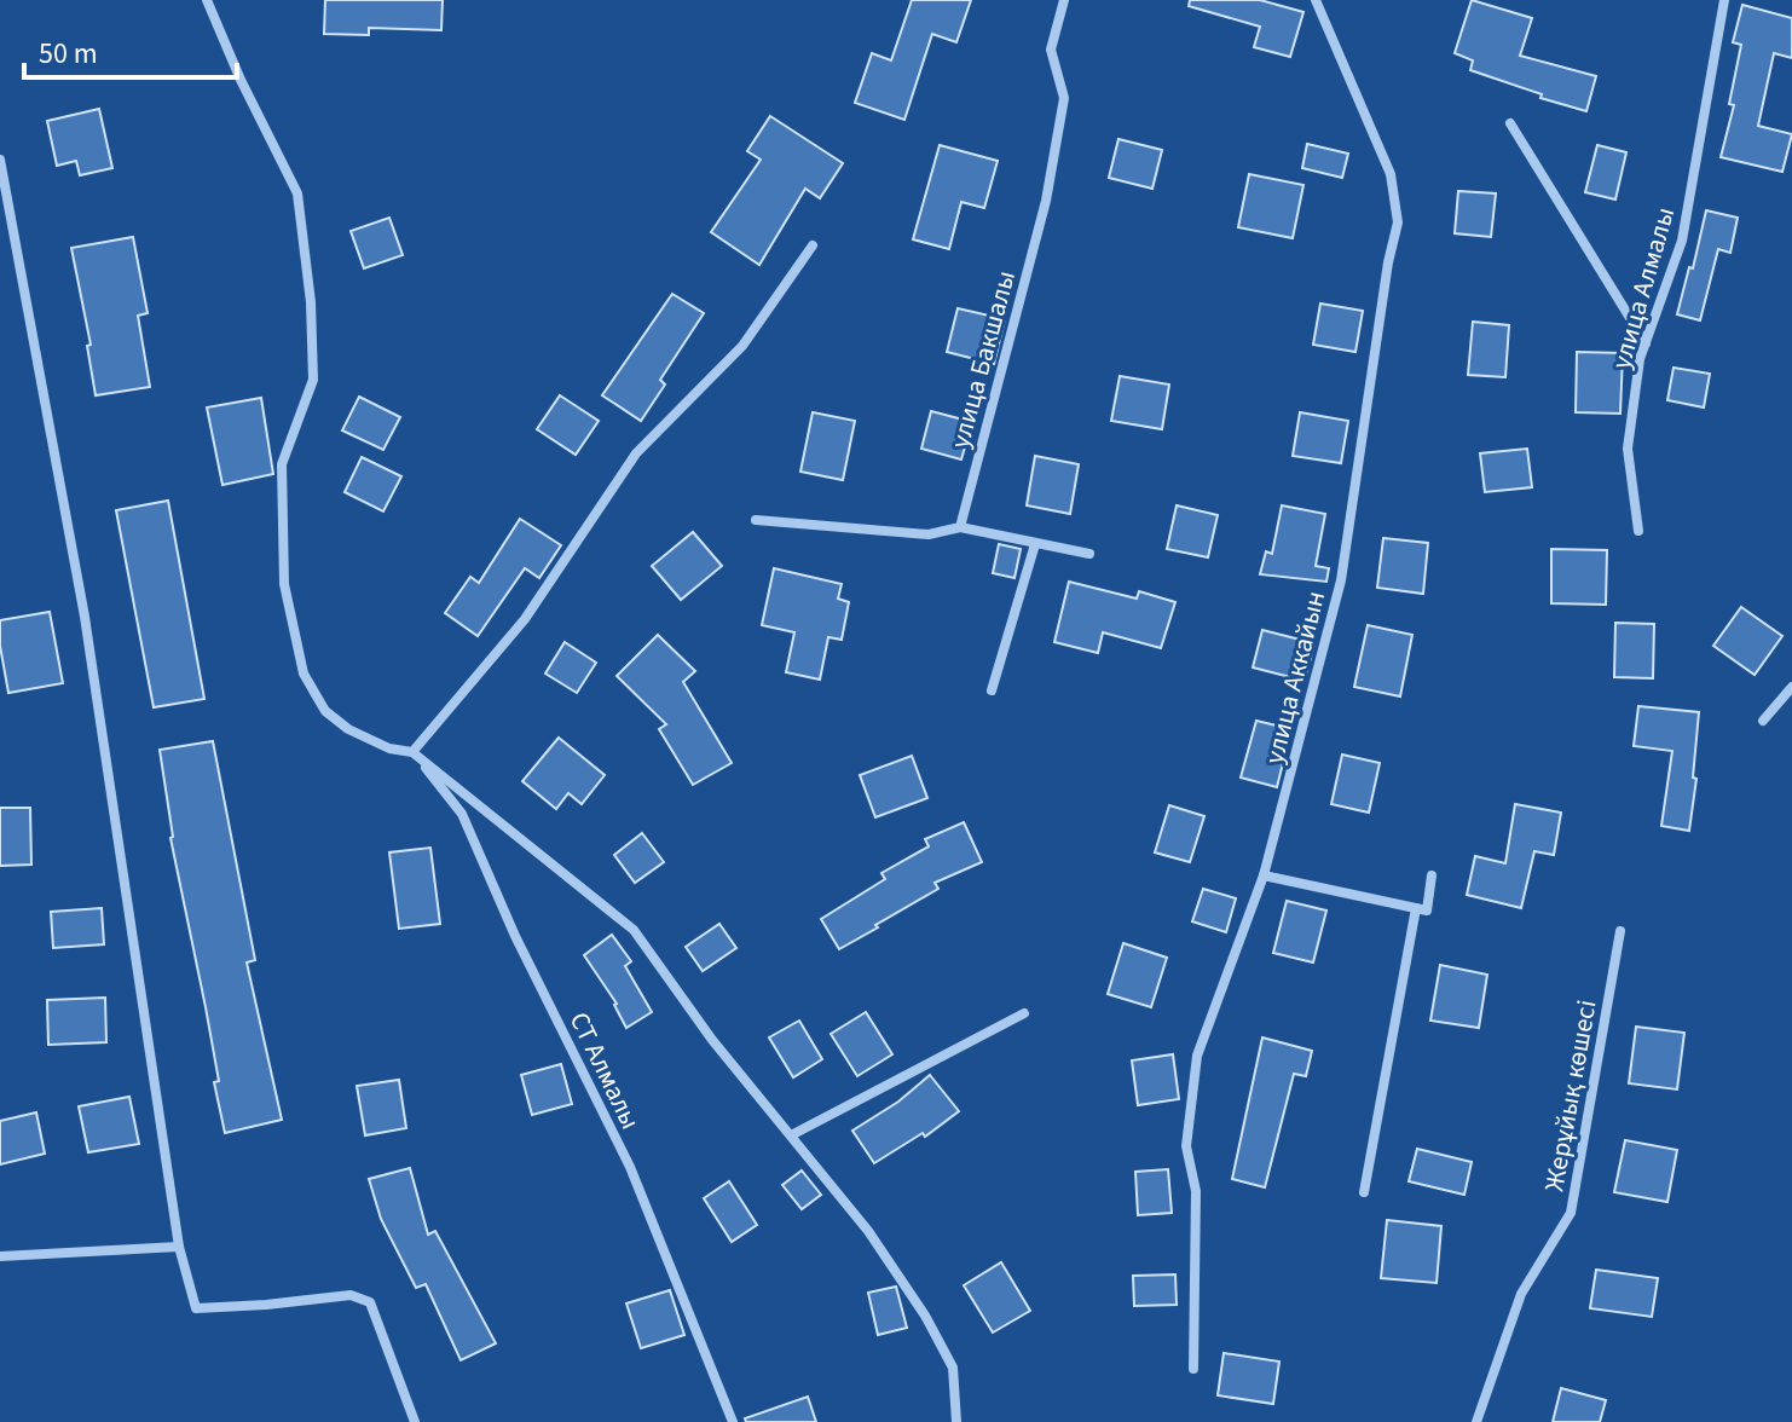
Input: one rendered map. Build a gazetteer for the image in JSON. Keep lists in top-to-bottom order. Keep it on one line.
{"streets":{"street":["улица Алмалы","улица Бакшалы","улица Аккайын","СТ Алмалы","Жерұйық көшесі"]},"scale_bar":"50 m"}
